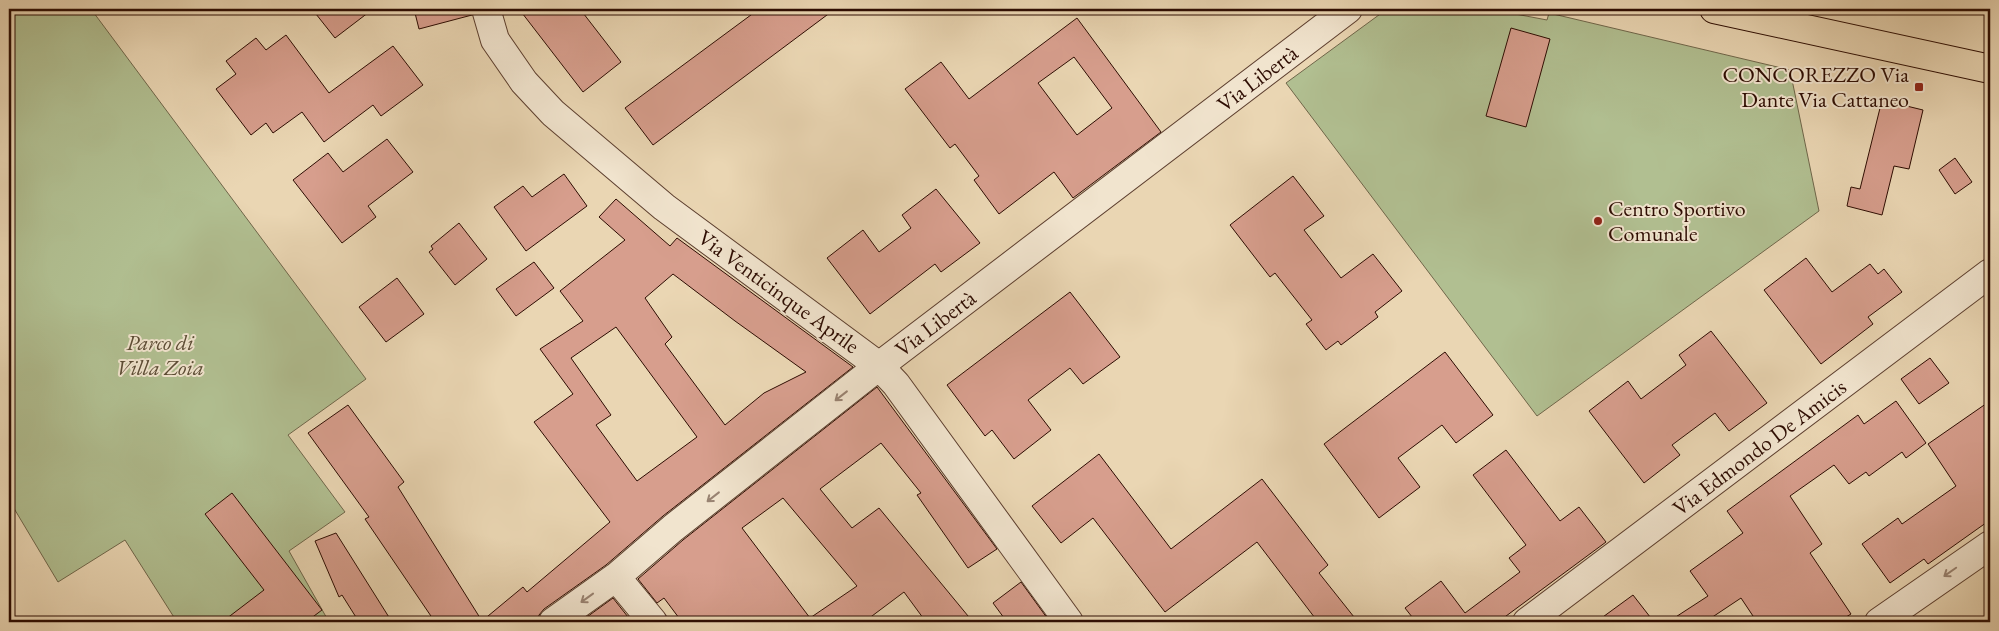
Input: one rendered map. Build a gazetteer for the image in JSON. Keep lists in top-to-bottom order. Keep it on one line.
{"streets":{"street":["Via Libertà","Via Venticinque Aprile","Via Edmondo De Amicis"]},"crossings":[["Via Libertà","Via Venticinque Aprile"]],"one_way":["Via Libertà"],"parks":["Parco di Villa Zoia"],"places":{"transit":["CONCOREZZO Via Dante Via Cattaneo"],"other":["Centro Sportivo Comunale"]}}
